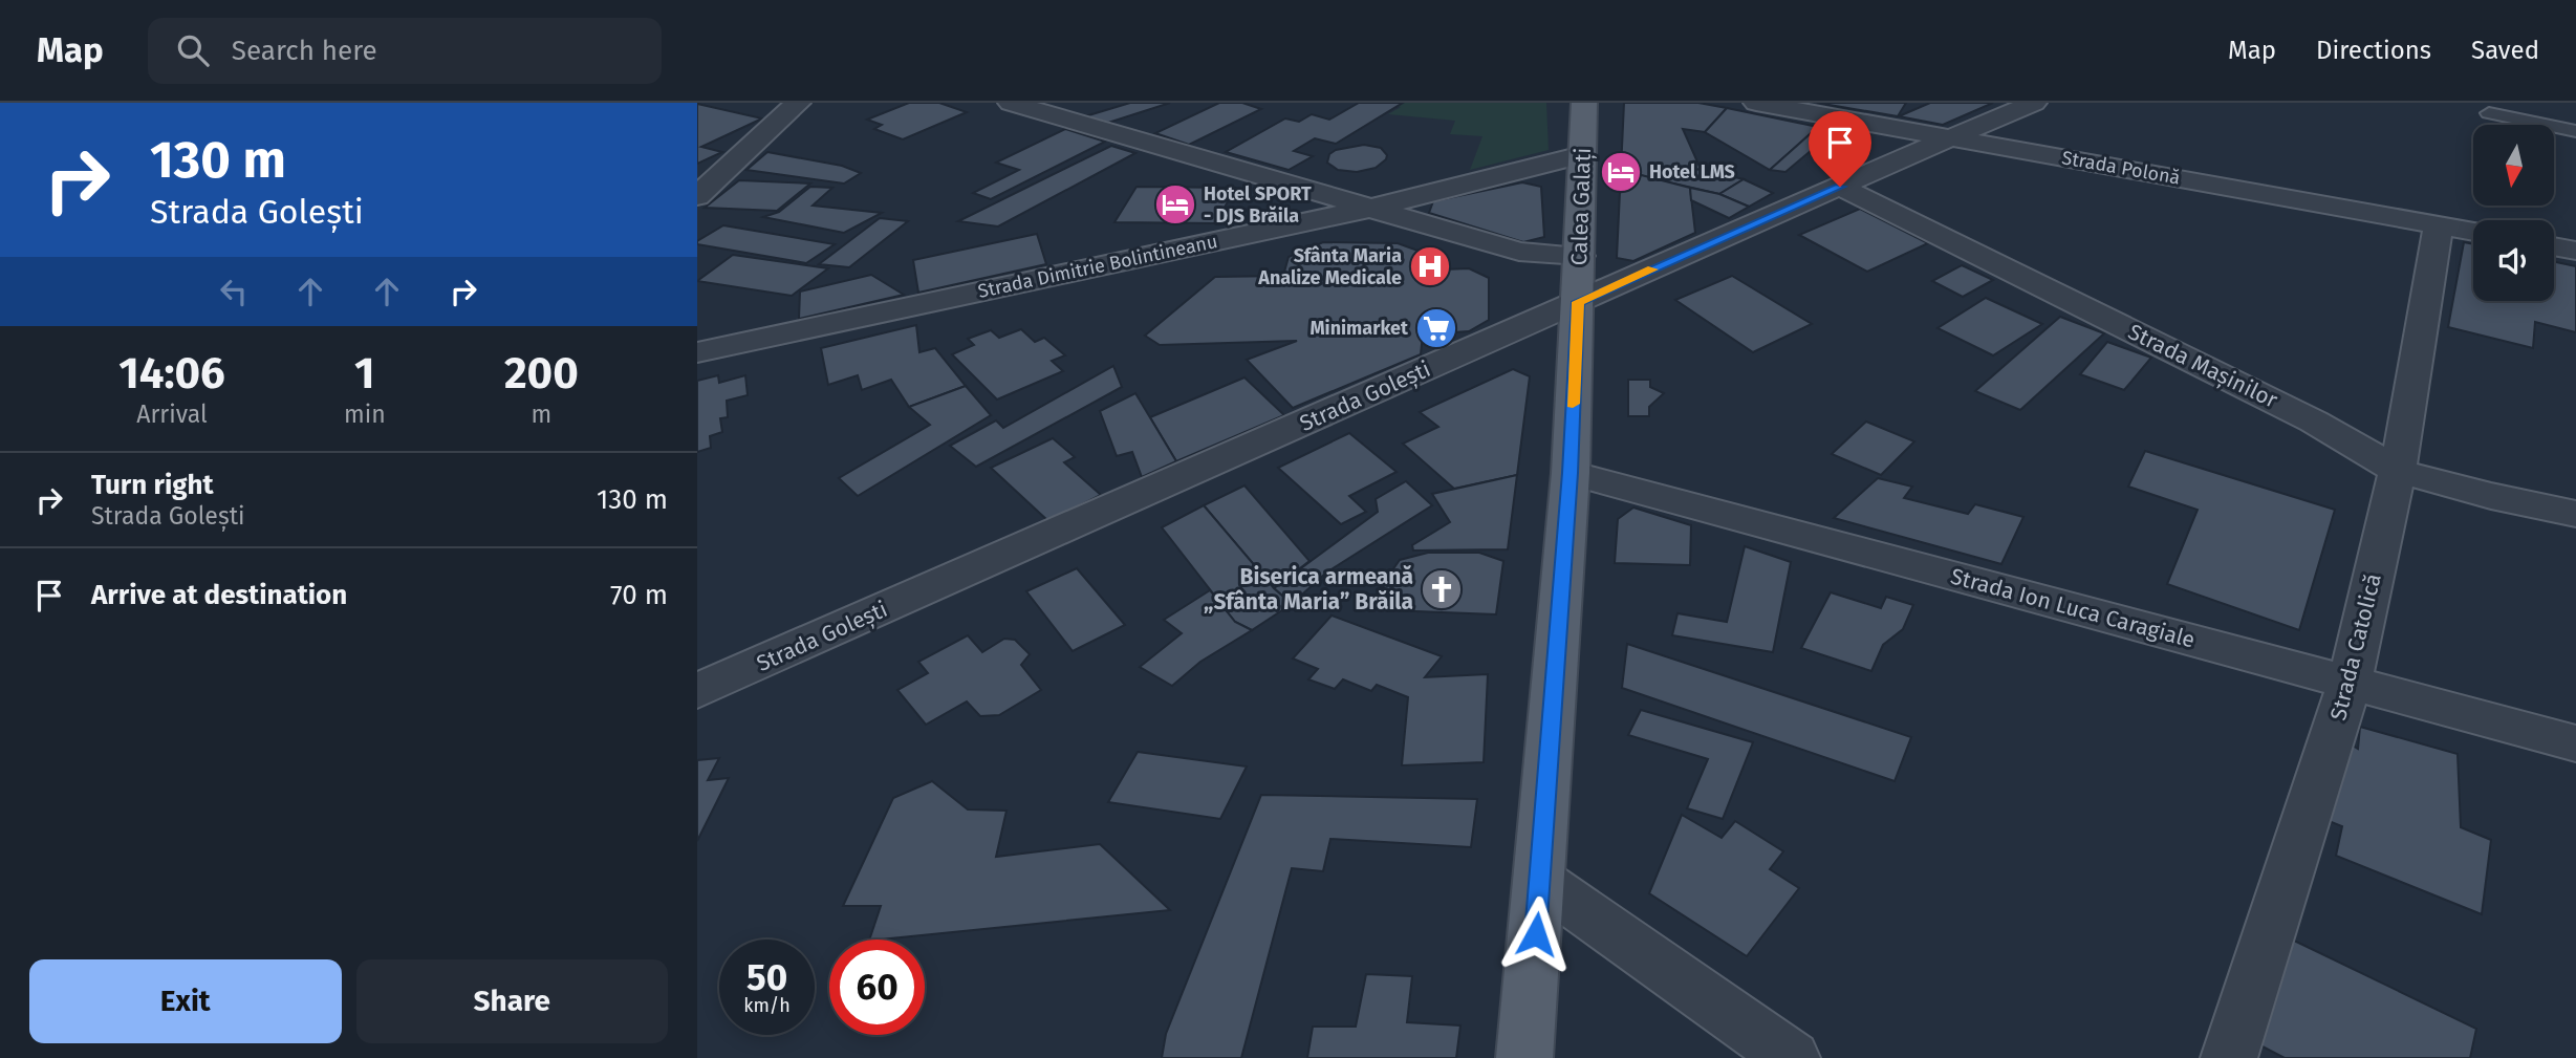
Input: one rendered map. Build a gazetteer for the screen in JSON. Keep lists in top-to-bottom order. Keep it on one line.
{"streets":{"main road":["Calea Galați"],"street":["Strada Polonă","Strada Dimitrie Bolintineanu","Strada Mașinilor","Strada Golești","Strada Ion Luca Caragiale","Strada Catolică"]},"crossings":[["Strada Polonă","Strada Golești"],["Strada Polonă","Strada Catolică"],["Calea Galați","Strada Dimitrie Bolintineanu"],["Calea Galați","Strada Golești"],["Calea Galați","Strada Ion Luca Caragiale"],["Strada Mașinilor","Strada Golești"],["Strada Mașinilor","Strada Catolică"],["Strada Ion Luca Caragiale","Strada Catolică"]],"places":{"hotel":["Hotel LMS","Hotel SPORT - DJS Brăila"],"hospital":["Sfânta Maria Analize Medicale"],"supermarket":["Minimarket"],"church":["Biserica armeană „Sfânta Maria” Brăila"]},"north":"bottom","page":{"header":"Map","search":"Search here","nav":["Map","Directions","Saved"],"turn":["130 m","Strada Golești"],"eta":["14:06","Arrival","1","min","200","m"],"list":[{"name":"Turn right","note":"Strada Golești","value":"130 m"},{"name":"Arrive at destination","value":"70 m"}],"speed":"50 km/h","limit":"60","buttons":["Exit","Share"]}}
